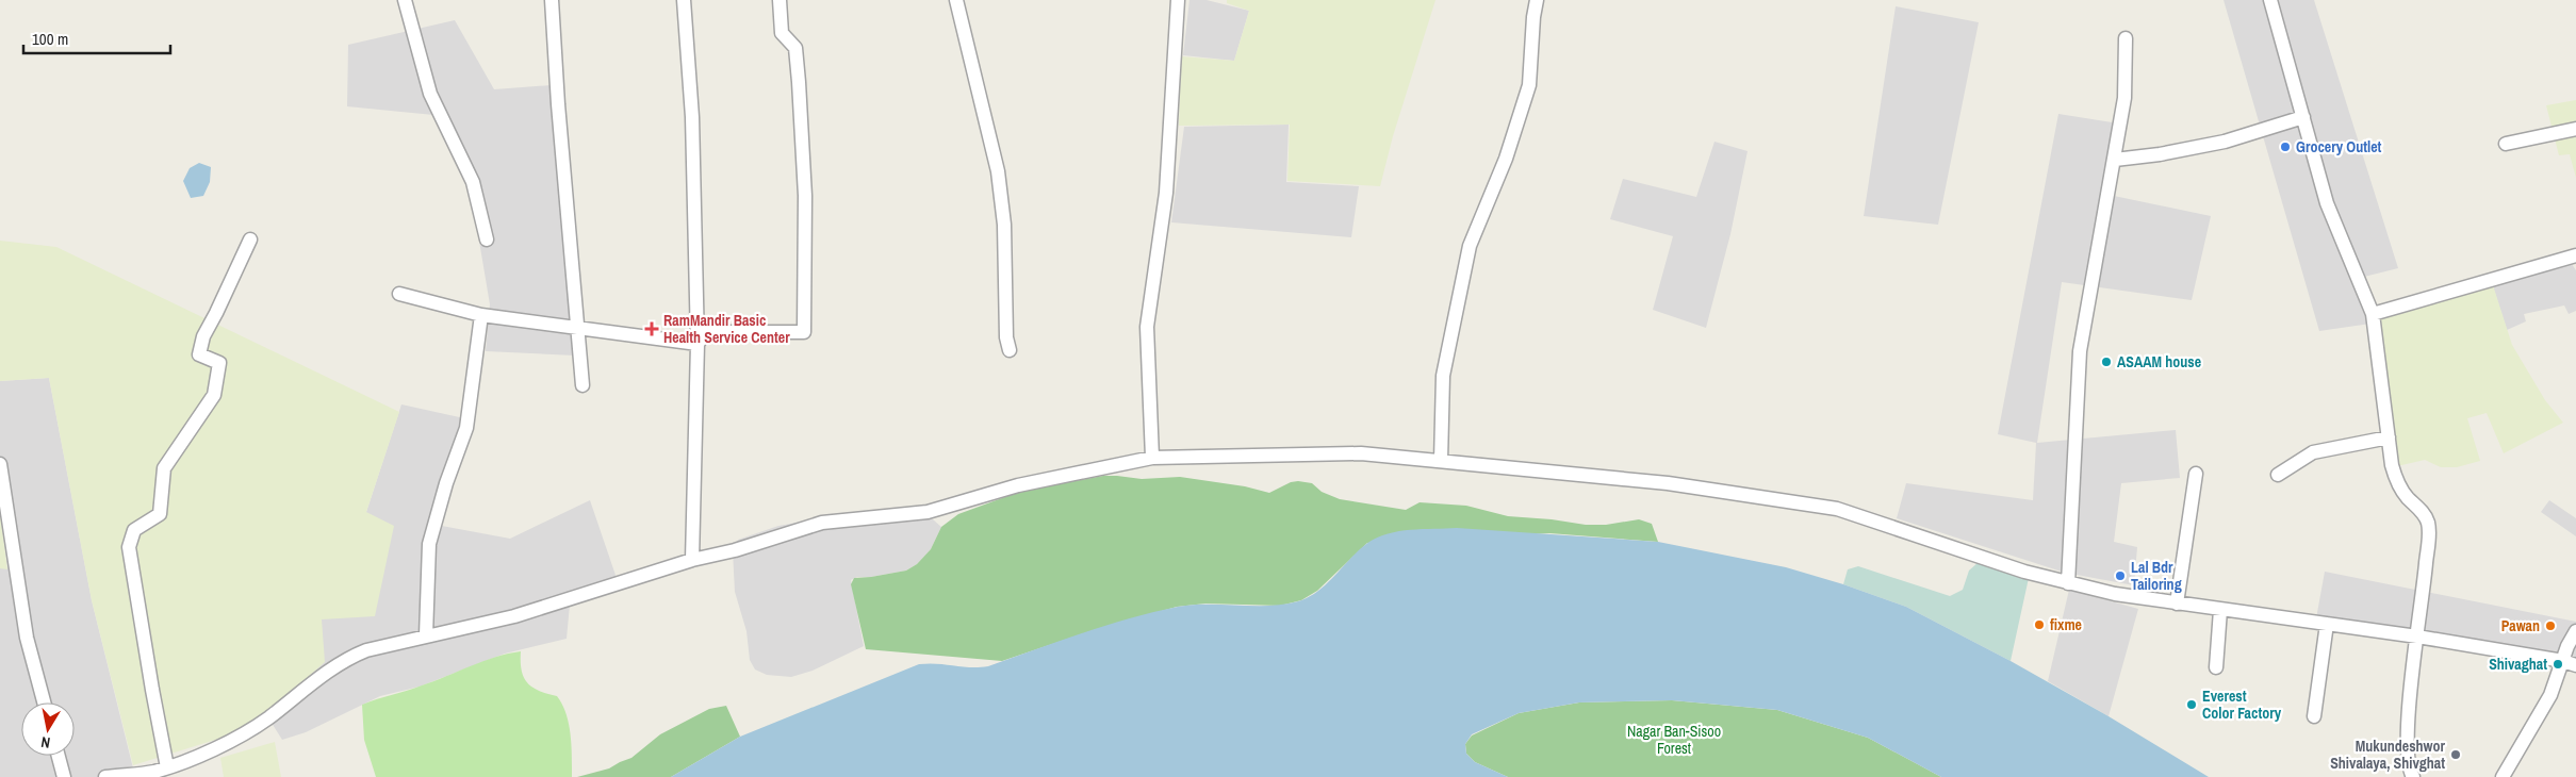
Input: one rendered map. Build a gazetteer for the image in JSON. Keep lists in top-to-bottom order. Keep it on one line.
{"parks":["Nagar Ban-Sisoo Forest"],"places":{"other":["Grocery Outlet","ASAAM house","Lal Bdr Tailoring","fixme","Pawan","Shivaghat","Everest Color Factory","Mukundeshwor Shivalaya, Shivghat"],"health":["RamMandir Basic Health Service Center"]},"scale_bar":"100 m","north":"bottom"}
